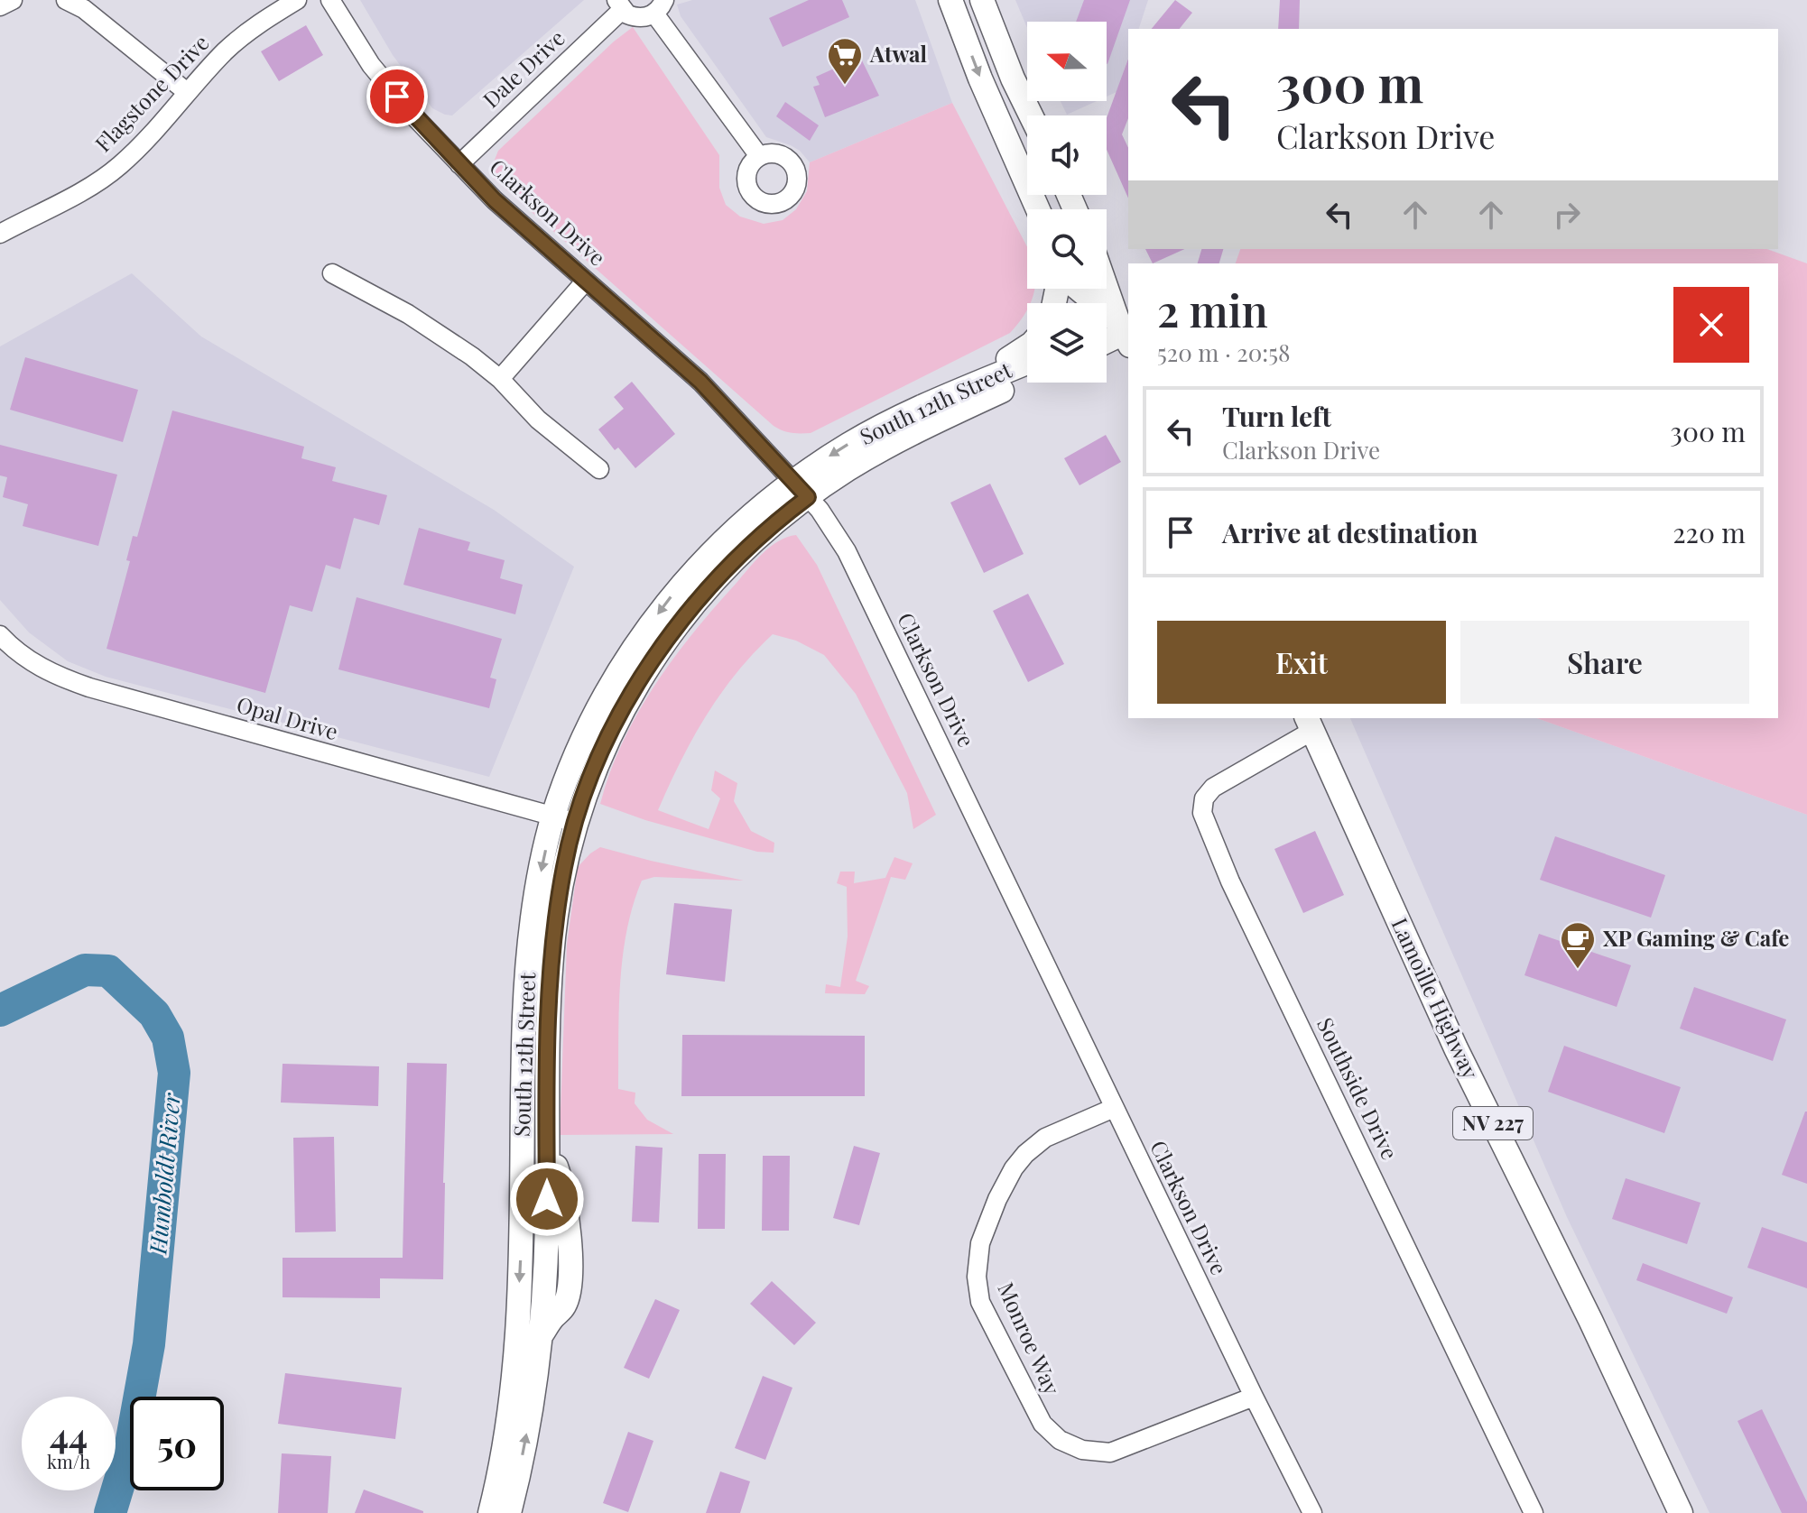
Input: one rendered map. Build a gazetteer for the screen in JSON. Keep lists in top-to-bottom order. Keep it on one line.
{"streets":{"main road":["South 12th Street","Lamoille Highway","NV 227"],"street":["Dale Drive","Flagstone Drive","Clarkson Drive","Opal Drive","Southside Drive","Monroe Way"]},"crossings":[["Dale Drive","Clarkson Drive"],["Clarkson Drive","South 12th Street"],["Clarkson Drive","Monroe Way"],["South 12th Street","Opal Drive"],["Lamoille Highway","Southside Drive"]],"water":["Humboldt River"],"places":{"supermarket":["Atwal"],"cafe":["XP Gaming & Cafe"]},"north":"left","page":{"turn":["300 m","Clarkson Drive"],"heading":["2 min","520 m · 20:58"],"list":[{"name":"Turn left","note":"Clarkson Drive","value":"300 m"},{"name":"Arrive at destination","value":"220 m"}],"buttons":["Exit","Share"],"speed":"44 km/h","limit":"50"}}
